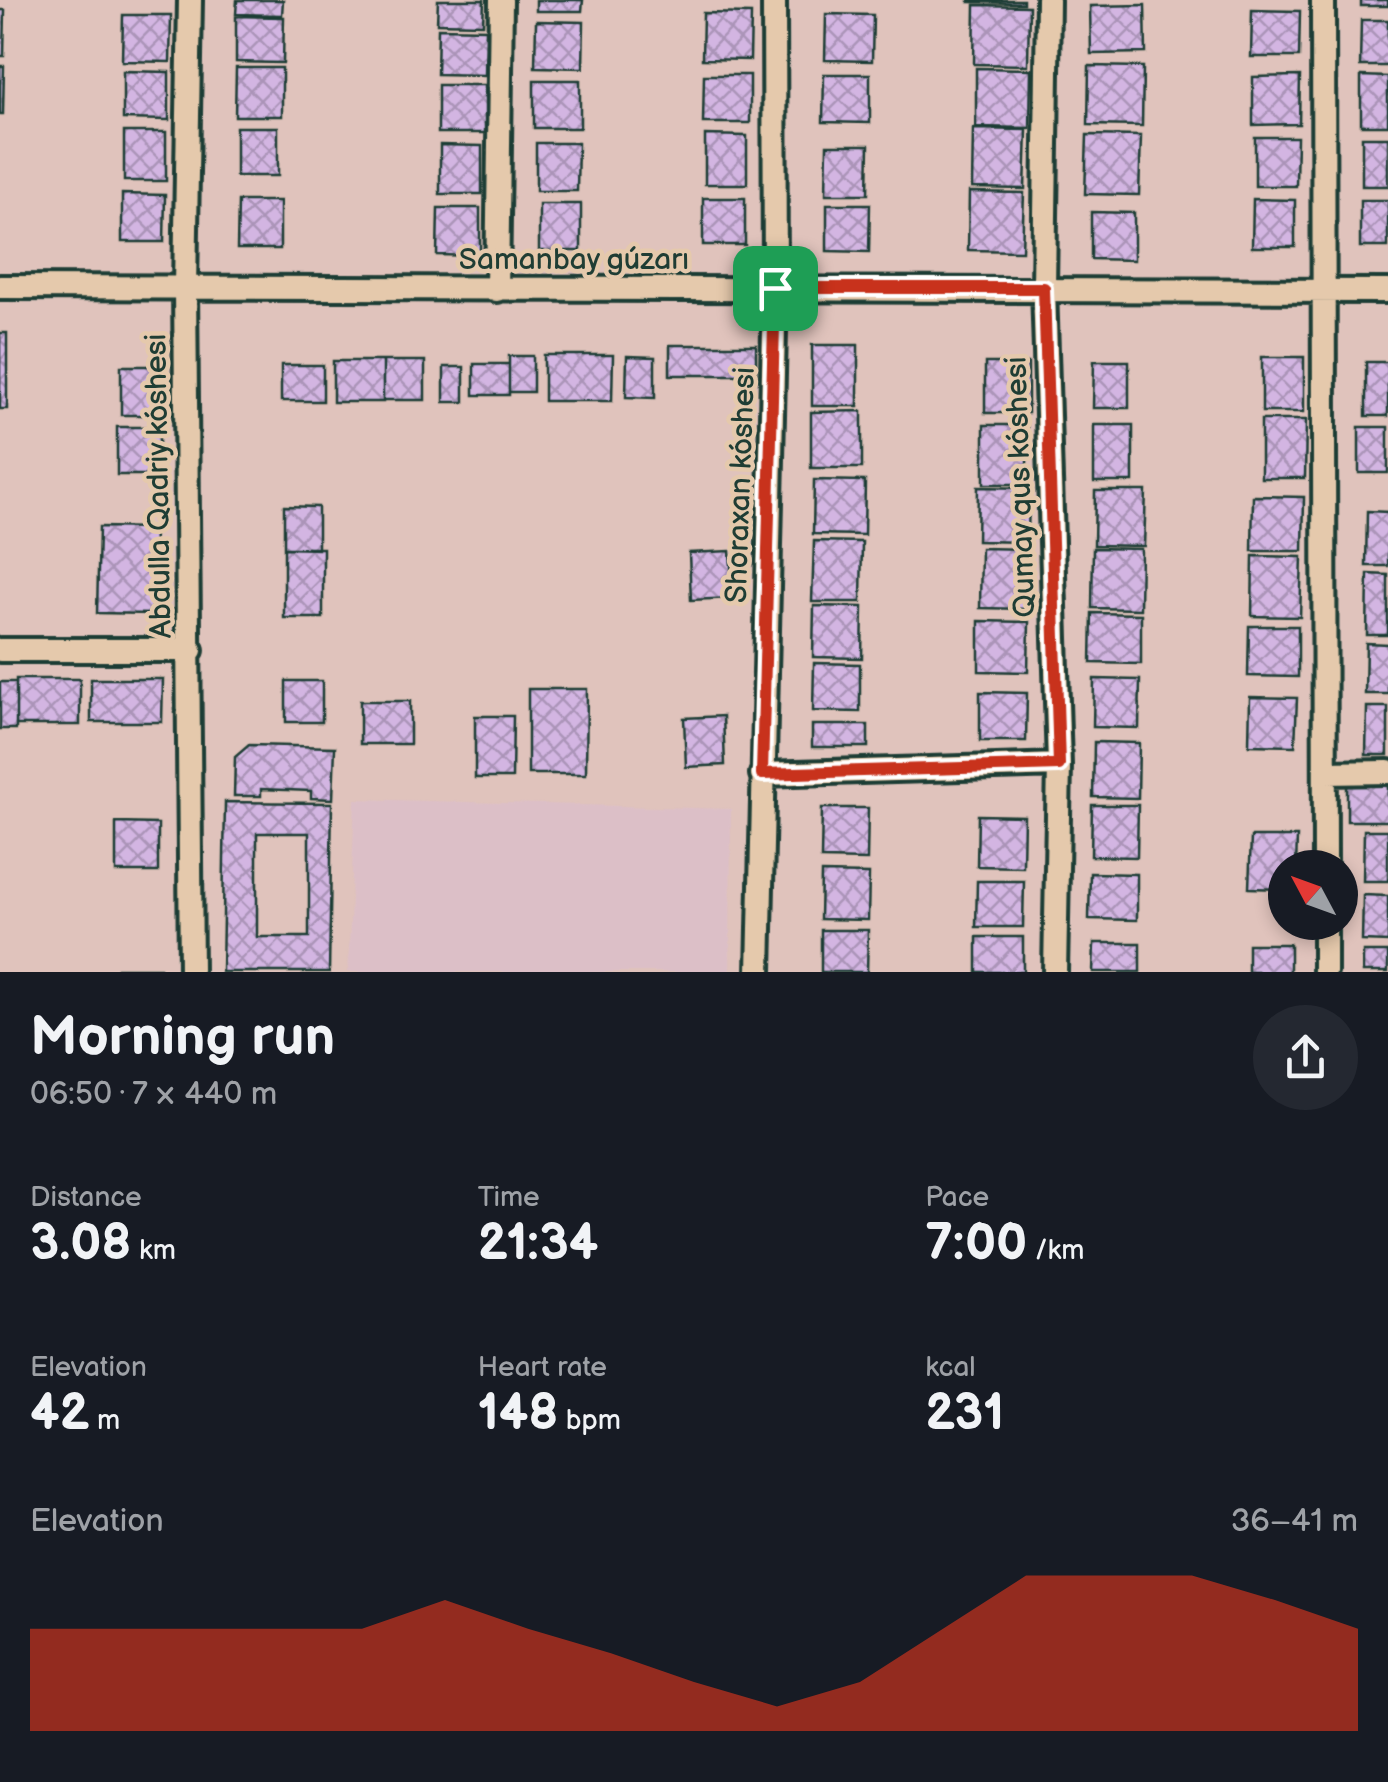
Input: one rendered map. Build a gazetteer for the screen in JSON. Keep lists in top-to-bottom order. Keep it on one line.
{"streets":{"street":["Samanbay gúzarı","Shoraxan kóshesi","Abdulla Qadriy kóshesi","Qumay qus kóshesi"]},"crossings":[["Samanbay gúzarı","Shoraxan kóshesi"],["Samanbay gúzarı","Abdulla Qadriy kóshesi"],["Samanbay gúzarı","Qumay qus kóshesi"]],"north":"top left","page":{"heading":["Morning run","06:50 · 7 × 440 m"],"stats":[["Distance","3.08 km"],["Time","21:34"],["Pace","7:00 /km"],["Elevation","42 m"],["Heart rate","148 bpm"],["kcal","231"]],"chart":["Elevation","36–41 m"]}}
